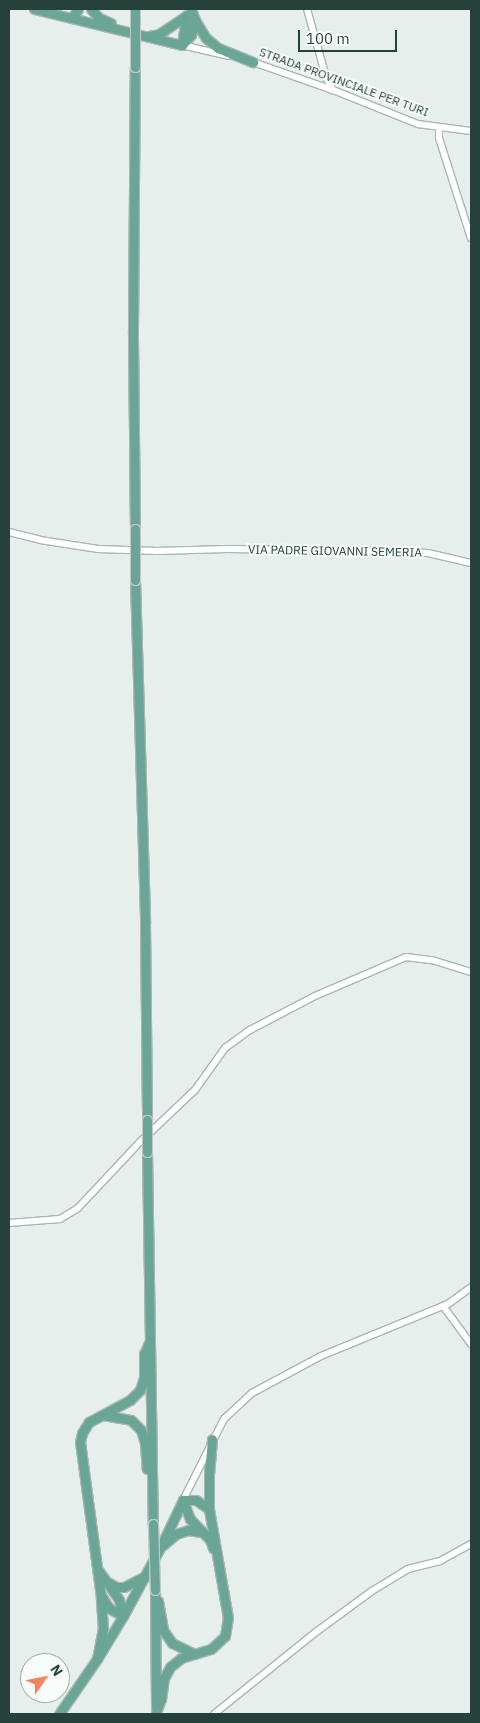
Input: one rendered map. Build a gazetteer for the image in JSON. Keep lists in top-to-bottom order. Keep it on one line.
{"streets":{"main road":["STRADA PROVINCIALE PER TURI"],"street":["VIA PADRE GIOVANNI SEMERIA"]},"scale_bar":"100 m","north":"top right"}
